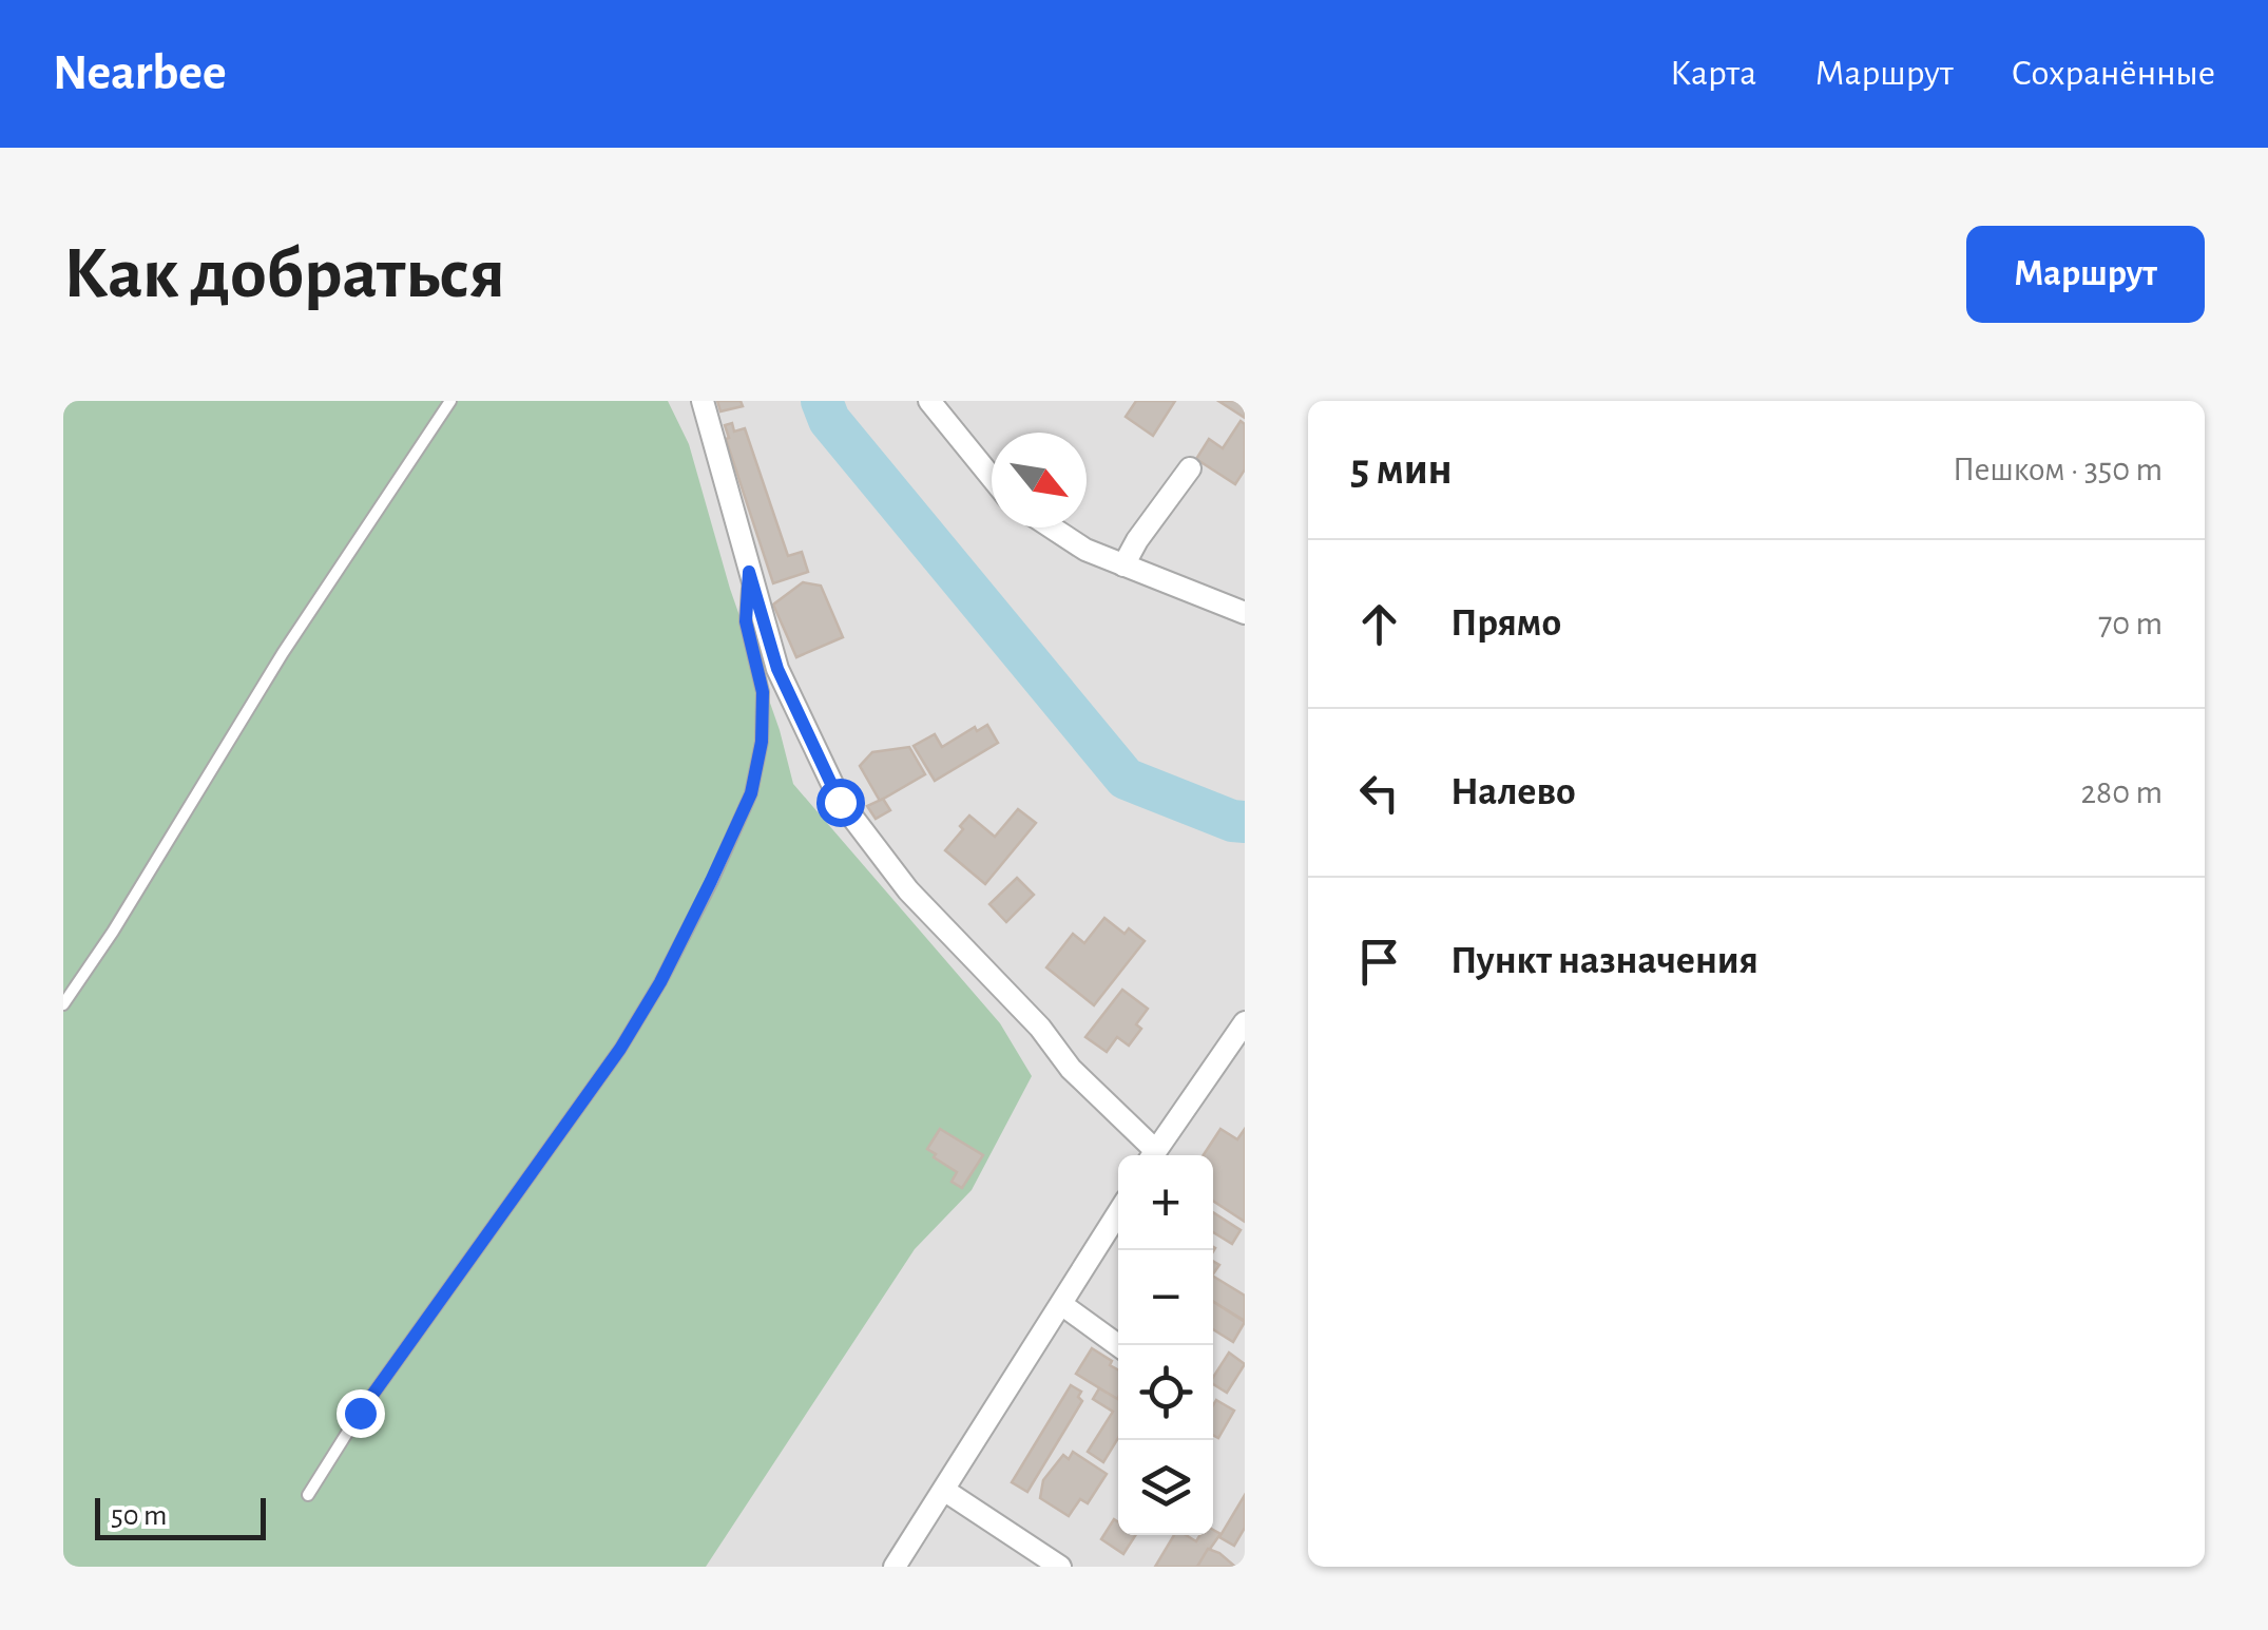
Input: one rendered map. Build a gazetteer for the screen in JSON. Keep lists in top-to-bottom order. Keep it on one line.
{"scale_bar":"50 m","north":"bottom right","page":{"header":"Nearbee","nav":["Карта","Маршрут","Сохранённые"],"buttons":"Маршрут","title":"Как добраться","heading":["5 мин","Пешком · 350 m"],"list":[["Прямо","70 m"],["Налево","280 m"],"Пункт назначения"],"map_buttons":["+","−"],"scale":"50 m"}}
